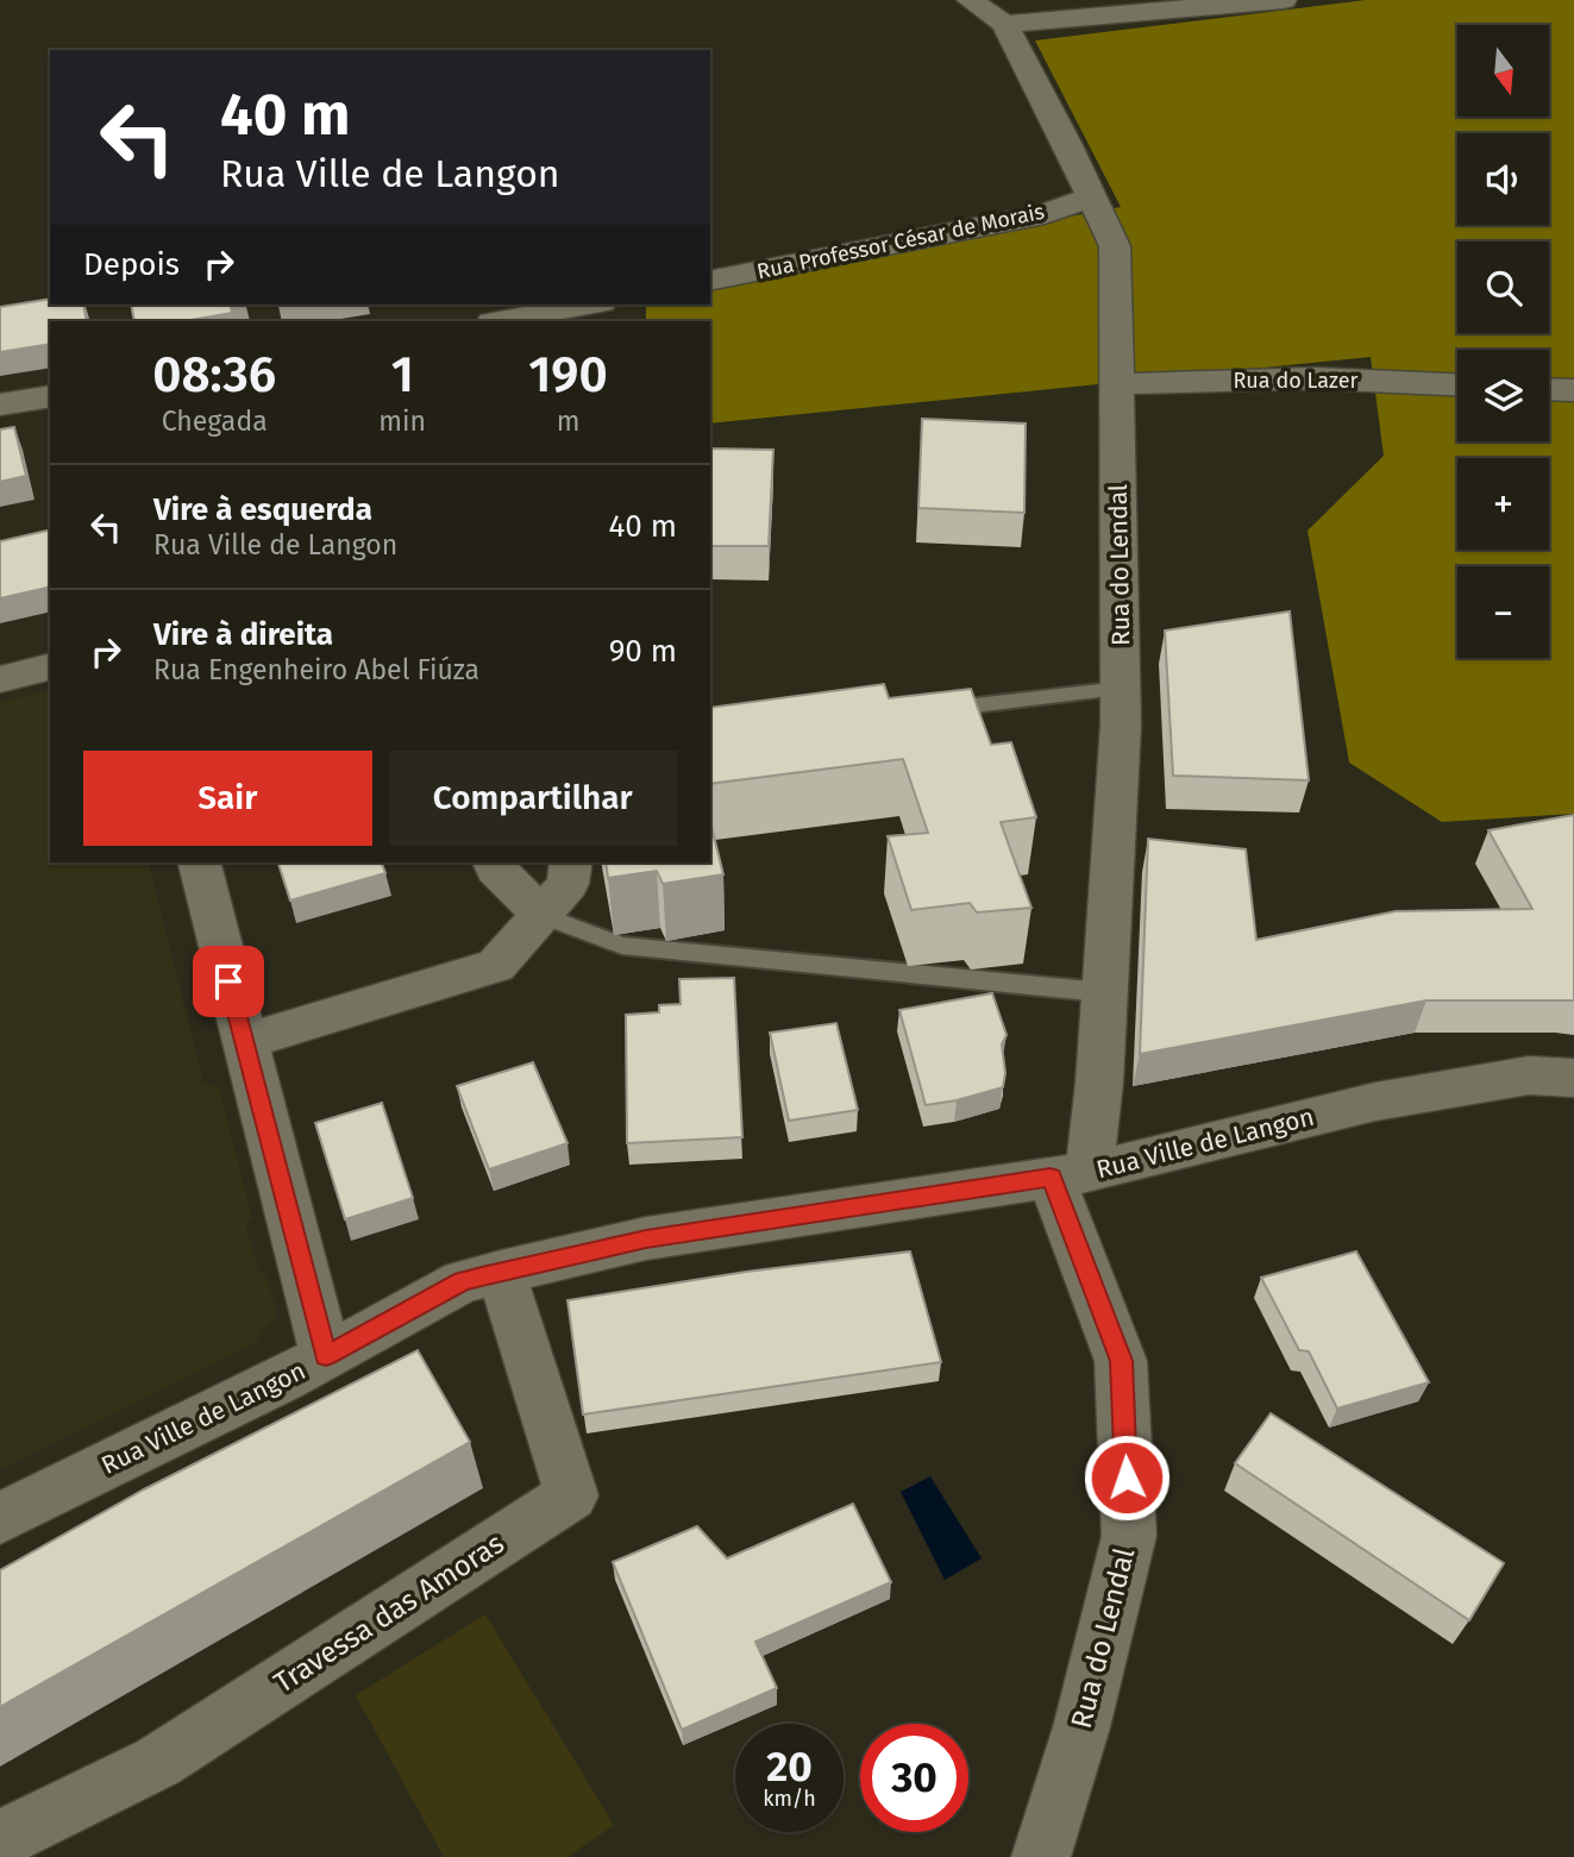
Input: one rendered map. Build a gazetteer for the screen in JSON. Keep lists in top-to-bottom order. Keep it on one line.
{"streets":{"street":["Rua Professor César de Morais","Rua do Lazer","Rua do Lendal","Rua Ville de Langon","Travessa das Amoras"]},"crossings":[["Rua Professor César de Morais","Rua do Lendal"],["Rua do Lazer","Rua do Lendal"],["Rua do Lendal","Rua Ville de Langon"],["Rua Ville de Langon","Travessa das Amoras"]],"north":"bottom","page":{"map_buttons":["+","−"],"turn":["40 m","Rua Ville de Langon"],"then":"Depois","eta":["08:36","Chegada","1","min","190","m"],"list":[{"name":"Vire à esquerda","note":"Rua Ville de Langon","value":"40 m"},{"name":"Vire à direita","note":"Rua Engenheiro Abel Fiúza","value":"90 m"}],"buttons":["Sair","Compartilhar"],"speed":"20 km/h","limit":"30"}}
